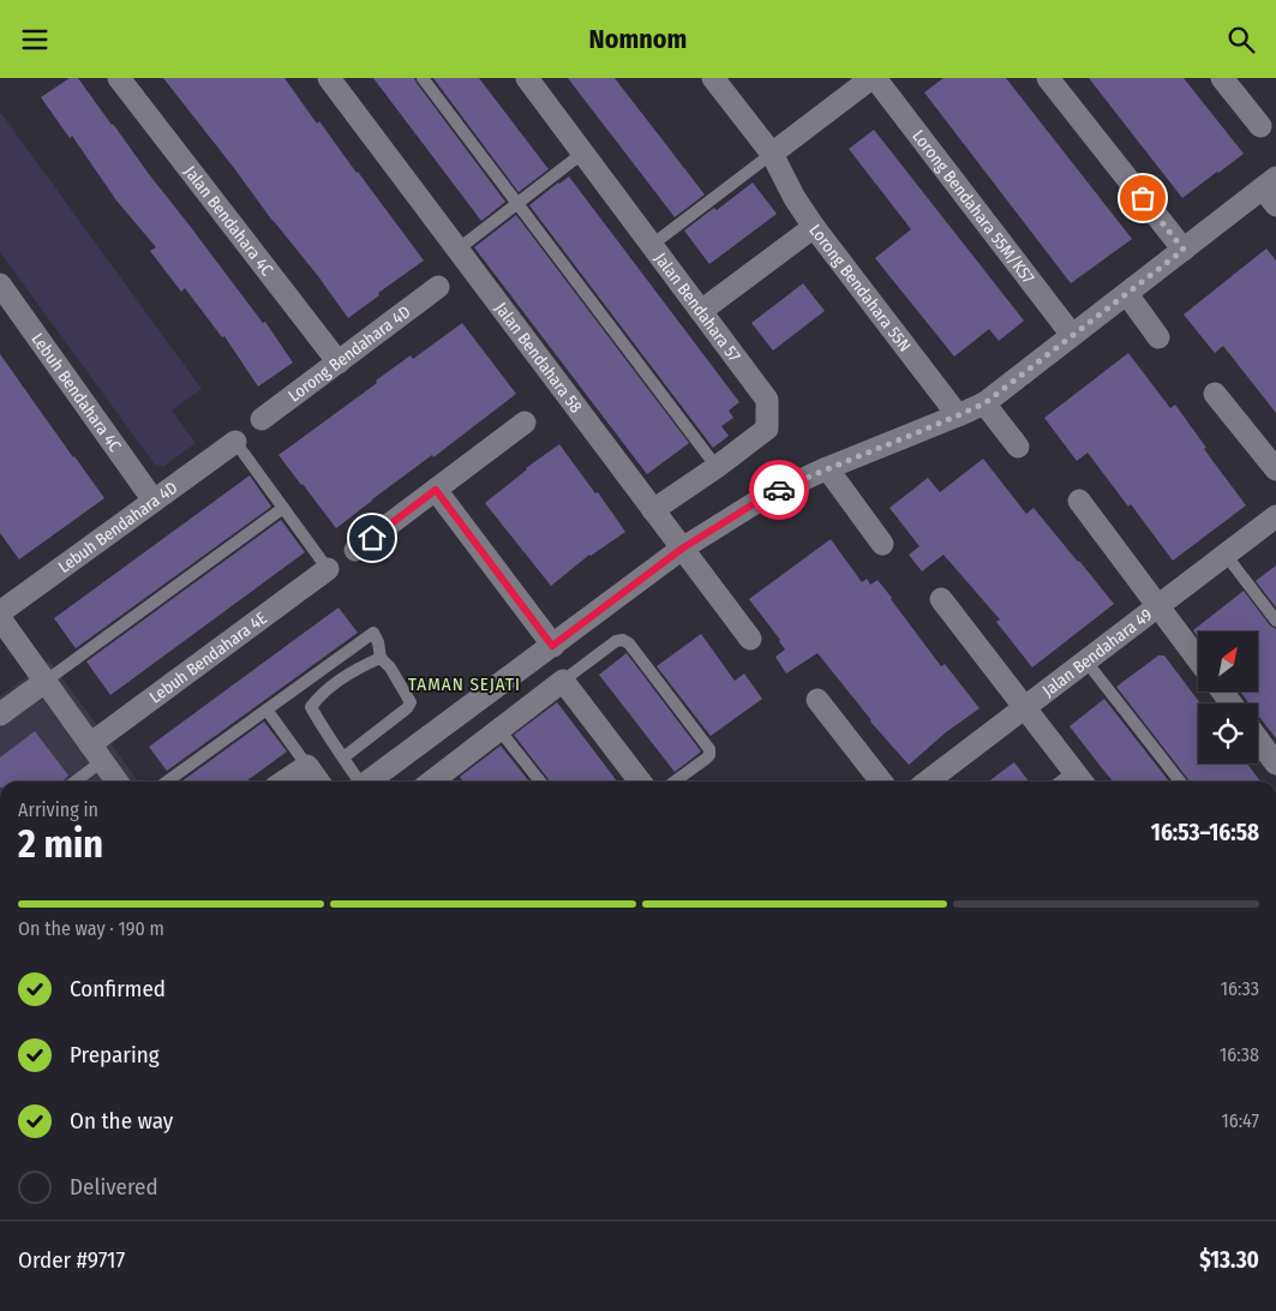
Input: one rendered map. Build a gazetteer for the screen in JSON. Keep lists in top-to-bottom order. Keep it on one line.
{"streets":{"street":["Lorong Bendahara 55M/KS7","Jalan Bendahara 4C","Lorong Bendahara 55N","Jalan Bendahara 57","Lorong Bendahara 4D","Jalan Bendahara 58","Lebuh Bendahara 4C","Lebuh Bendahara 4D","Jalan Bendahara 49","Lebuh Bendahara 4E"]},"crossings":[["Jalan Bendahara 4C","Lorong Bendahara 4D"],["Jalan Bendahara 57","Jalan Bendahara 58"],["Lebuh Bendahara 4C","Lebuh Bendahara 4D"]],"districts":["TAMAN SEJATI"],"north":"top right","page":{"header":"Nomnom","heading":["2 min","Arriving in","16:53–16:58"],"panel":["Order #9717","$13.30"],"bar":"On the way · 190 m","list":[["Confirmed","16:33"],["Preparing","16:38"],["On the way","16:47"],"Delivered"]}}
